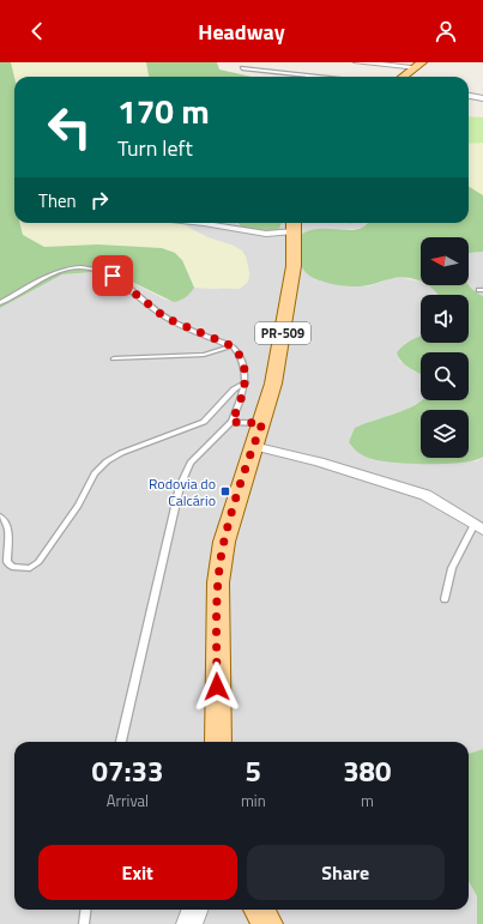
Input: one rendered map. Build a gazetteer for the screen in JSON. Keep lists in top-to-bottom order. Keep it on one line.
{"streets":{"main road":["PR-509"]},"places":{"transit":["Rodovia do Calcário"]},"north":"left","page":{"header":"Headway","turn":["170 m","Turn left"],"then":"Then","eta":["07:33","Arrival","5","min","380","m"],"buttons":["Exit","Share"]}}
